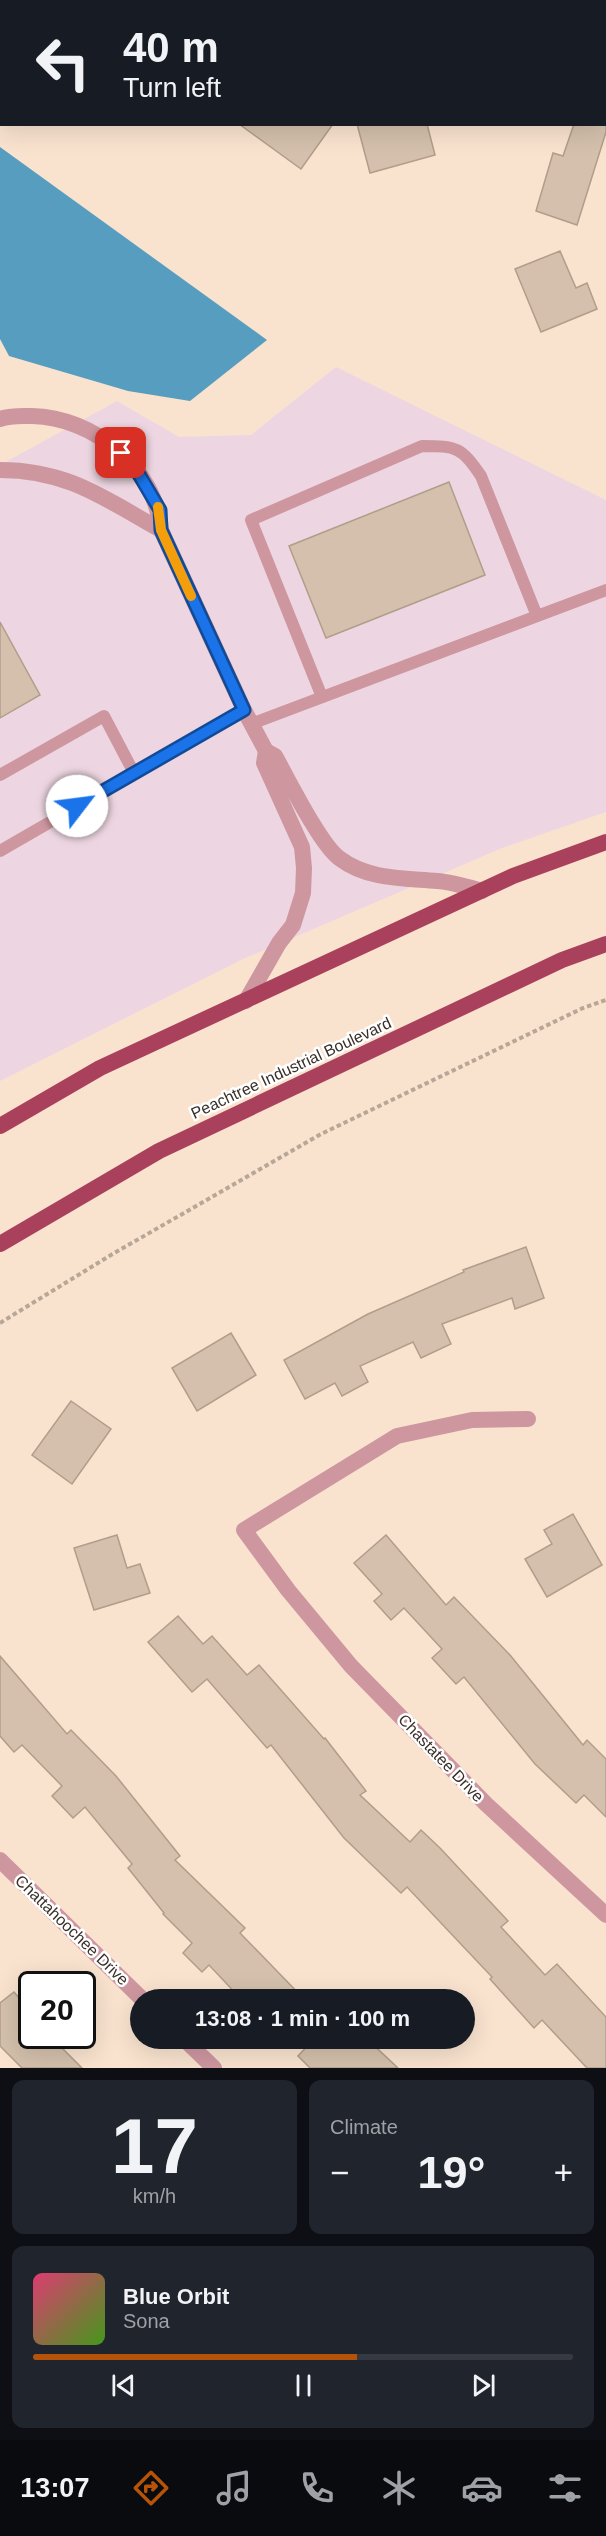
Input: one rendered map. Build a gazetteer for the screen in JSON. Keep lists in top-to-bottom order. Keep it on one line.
{"streets":{"highway":["Peachtree Industrial Boulevard"],"street":["Chastatee Drive","Chattahoochee Drive"]},"page":{"turn":["40 m","Turn left"],"limit":"20","trip":"13:08 · 1 min · 100 m","tile":[["17","km/h"],"Climate"],"heat":["−","19°","+"],"song":["Blue Orbit","Sona"],"tabs":"13:07"}}
